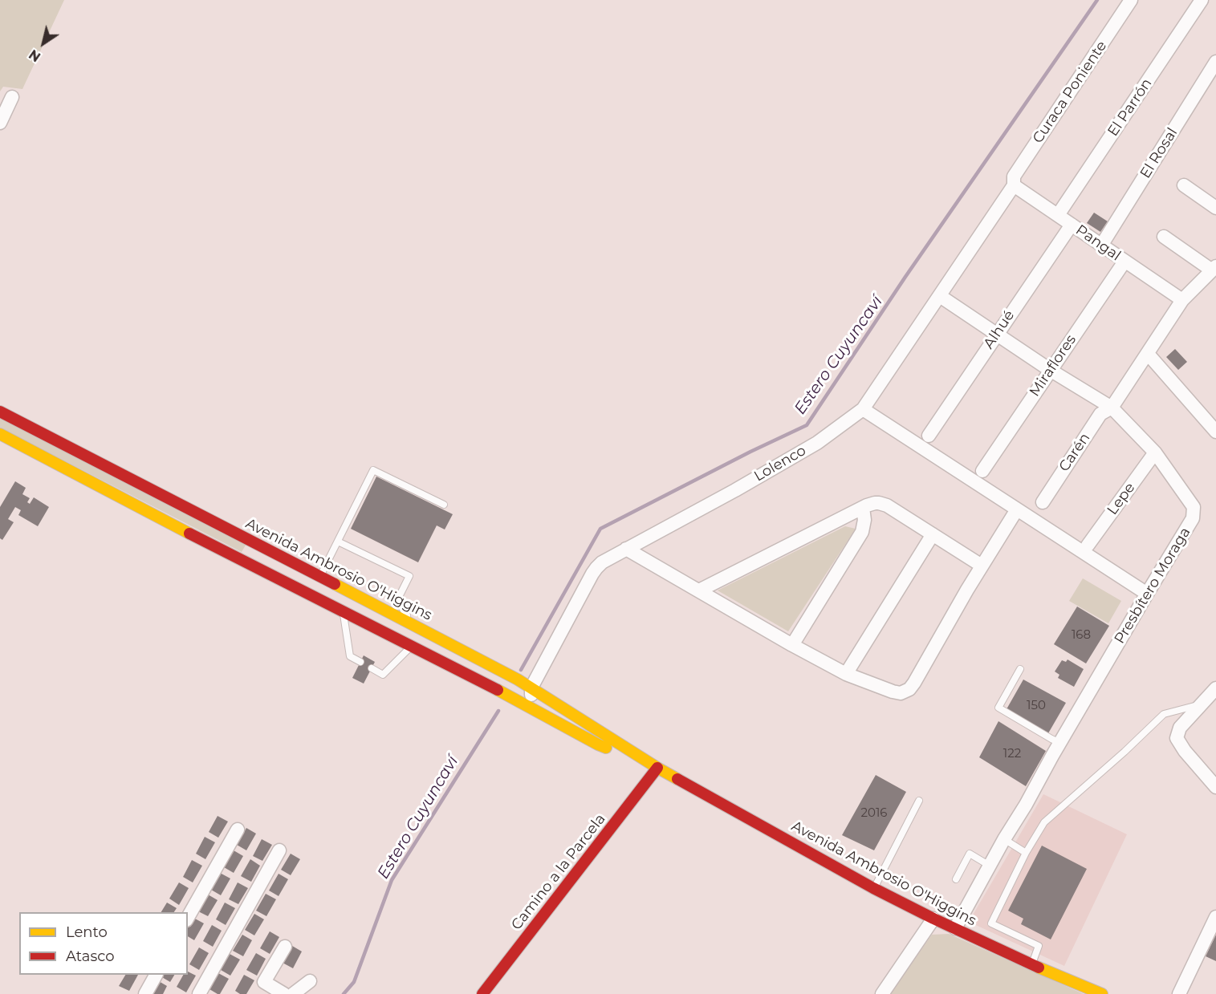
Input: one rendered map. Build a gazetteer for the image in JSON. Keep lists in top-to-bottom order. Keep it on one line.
{"streets":{"main road":["Avenida Ambrosio O'Higgins","Camino a la Parcela"],"street":["Curaca Poniente","El Parrón","El Rosal","Pangal","Alhué","Miraflores","Carén","Lolenco","Lepe","Presbítero Moraga"]},"crossings":[["Curaca Poniente","Pangal"],["Curaca Poniente","Lolenco"],["El Parrón","Pangal"],["El Rosal","Pangal"],["Pangal","Alhué"],["Pangal","Miraflores"],["Pangal","Lolenco"],["Carén","Presbítero Moraga"],["Lolenco","Avenida Ambrosio O'Higgins"],["Lepe","Presbítero Moraga"],["Avenida Ambrosio O'Higgins","Presbítero Moraga"],["Avenida Ambrosio O'Higgins","Camino a la Parcela"]],"water":["Estero Cuyuncaví"],"house_numbers":["168","150","122","2016"],"legend":["Lento","Atasco"],"north":"bottom left"}
